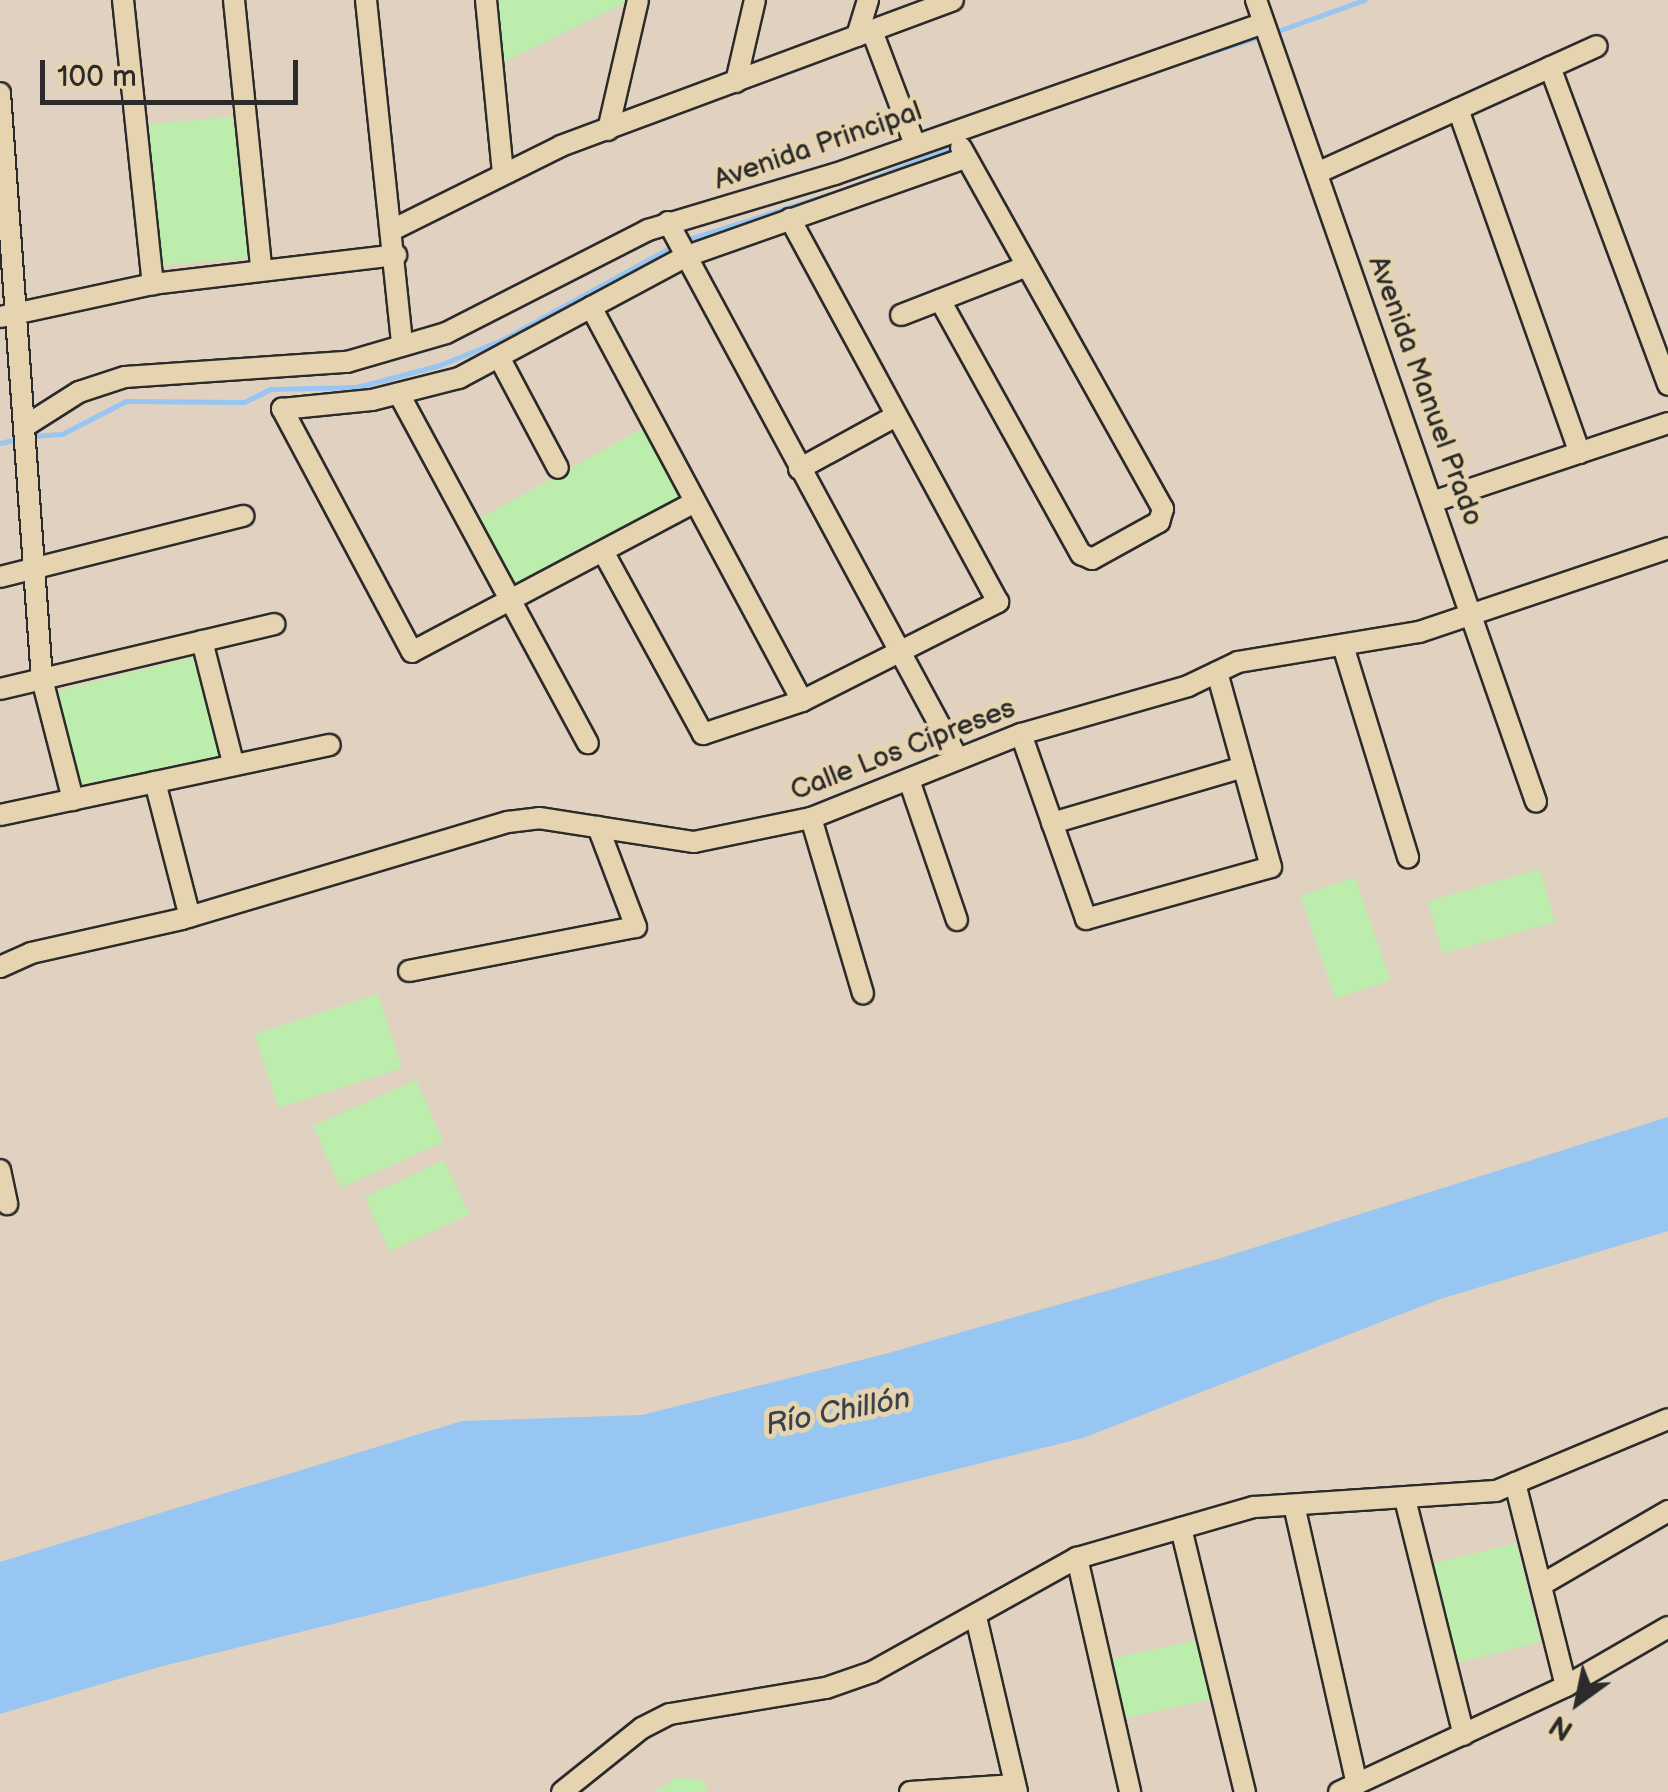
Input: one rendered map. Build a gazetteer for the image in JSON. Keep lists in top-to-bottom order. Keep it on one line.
{"streets":{"street":["Avenida Principal","Avenida Manuel Prado","Calle Los Cipreses"]},"crossings":[["Avenida Principal","Avenida Manuel Prado"],["Avenida Manuel Prado","Calle Los Cipreses"]],"water":["Río Chillón"],"scale_bar":"100 m","north":"bottom left"}
